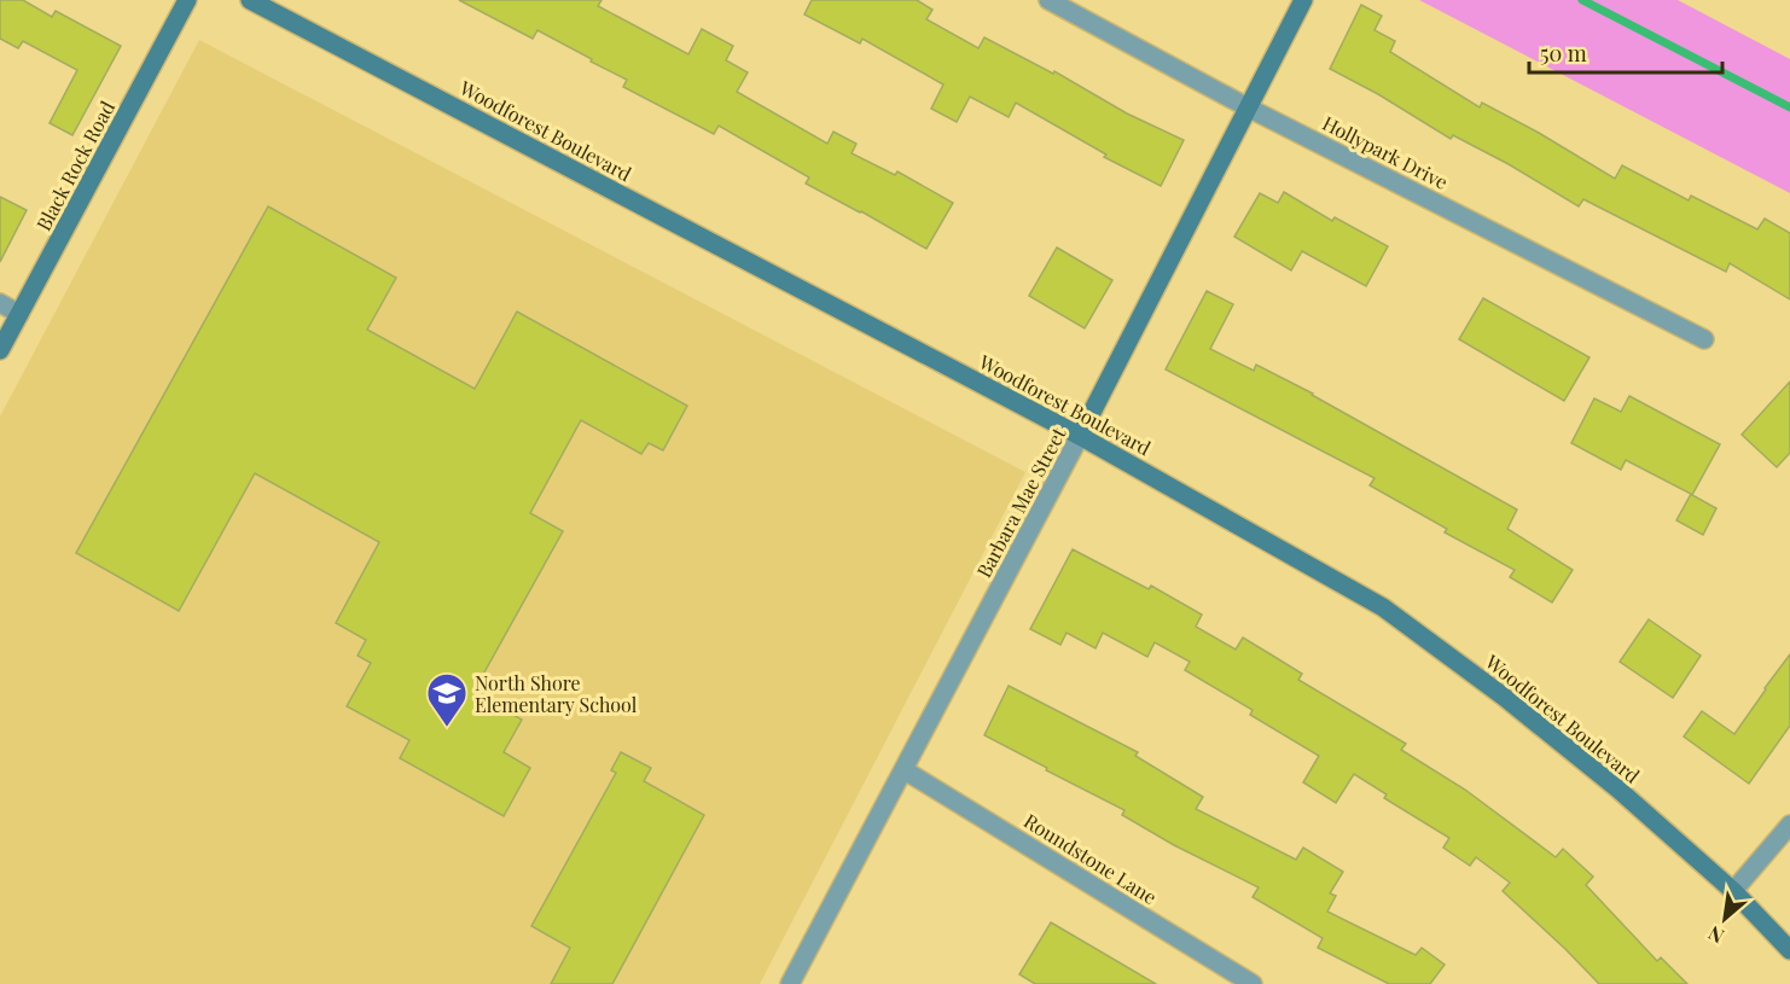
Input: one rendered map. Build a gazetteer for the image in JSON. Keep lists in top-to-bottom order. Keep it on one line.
{"streets":{"main road":["Woodforest Boulevard","Black Rock Road","Barbara Mae Street"],"street":["Hollypark Drive","Roundstone Lane"]},"crossings":[["Woodforest Boulevard","Barbara Mae Street"],["Hollypark Drive","Barbara Mae Street"],["Barbara Mae Street","Roundstone Lane"]],"places":{"school or university":["North Shore Elementary School"]},"scale_bar":"50 m","north":"bottom left"}
